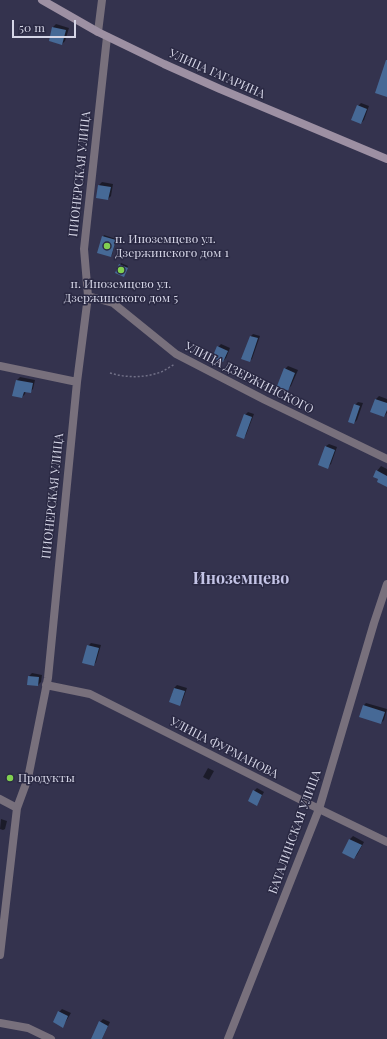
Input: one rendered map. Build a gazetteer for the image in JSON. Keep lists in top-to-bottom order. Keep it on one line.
{"streets":{"main road":["УЛИЦА ГАГАРИНА"],"street":["ПИОНЕРСКАЯ УЛИЦА","УЛИЦА ДЗЕРЖИНСКОГО","УЛИЦА ФУРМАНОВА","БАТАЛИНСКАЯ УЛИЦА"]},"crossings":[["УЛИЦА ГАГАРИНА","ПИОНЕРСКАЯ УЛИЦА"],["ПИОНЕРСКАЯ УЛИЦА","УЛИЦА ДЗЕРЖИНСКОГО"],["ПИОНЕРСКАЯ УЛИЦА","УЛИЦА ФУРМАНОВА"],["УЛИЦА ФУРМАНОВА","БАТАЛИНСКАЯ УЛИЦА"]],"districts":["Иноземцево"],"places":["п. Иноземцево ул. Дзержинского дом 1","п. Иноземцево ул. Дзержинского дом 5","Продукты"],"scale_bar":"50 m"}
